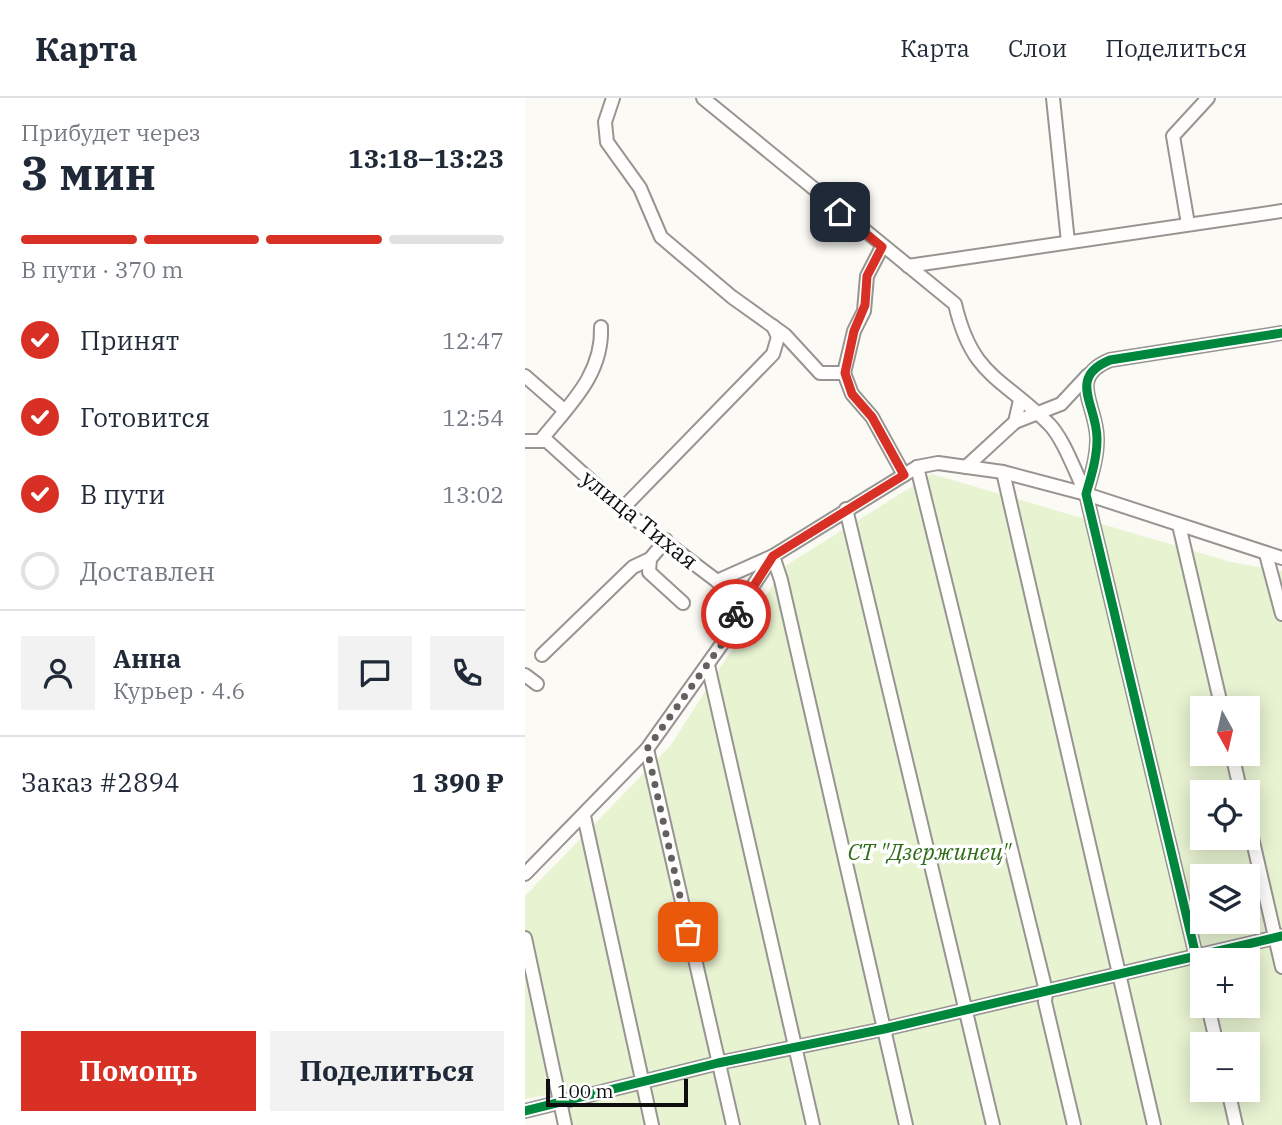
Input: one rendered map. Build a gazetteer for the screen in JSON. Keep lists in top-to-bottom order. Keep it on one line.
{"streets":{"street":["улица Тихая"]},"parks":["СТ \"Дзержинец\""],"scale_bar":"100 m","north":"bottom","page":{"header":"Карта","nav":["Карта","Слои","Поделиться"],"heading":["3 мин","Прибудет через","13:18–13:23"],"panel":["Анна","Курьер · 4.6","Заказ #2894","1 390 ₽"],"bar":"В пути · 370 m","list":[["Принят","12:47"],["Готовится","12:54"],["В пути","13:02"],"Доставлен"],"map_buttons":["+","−"],"buttons":["Помощь","Поделиться"],"scale":"100 m"}}
